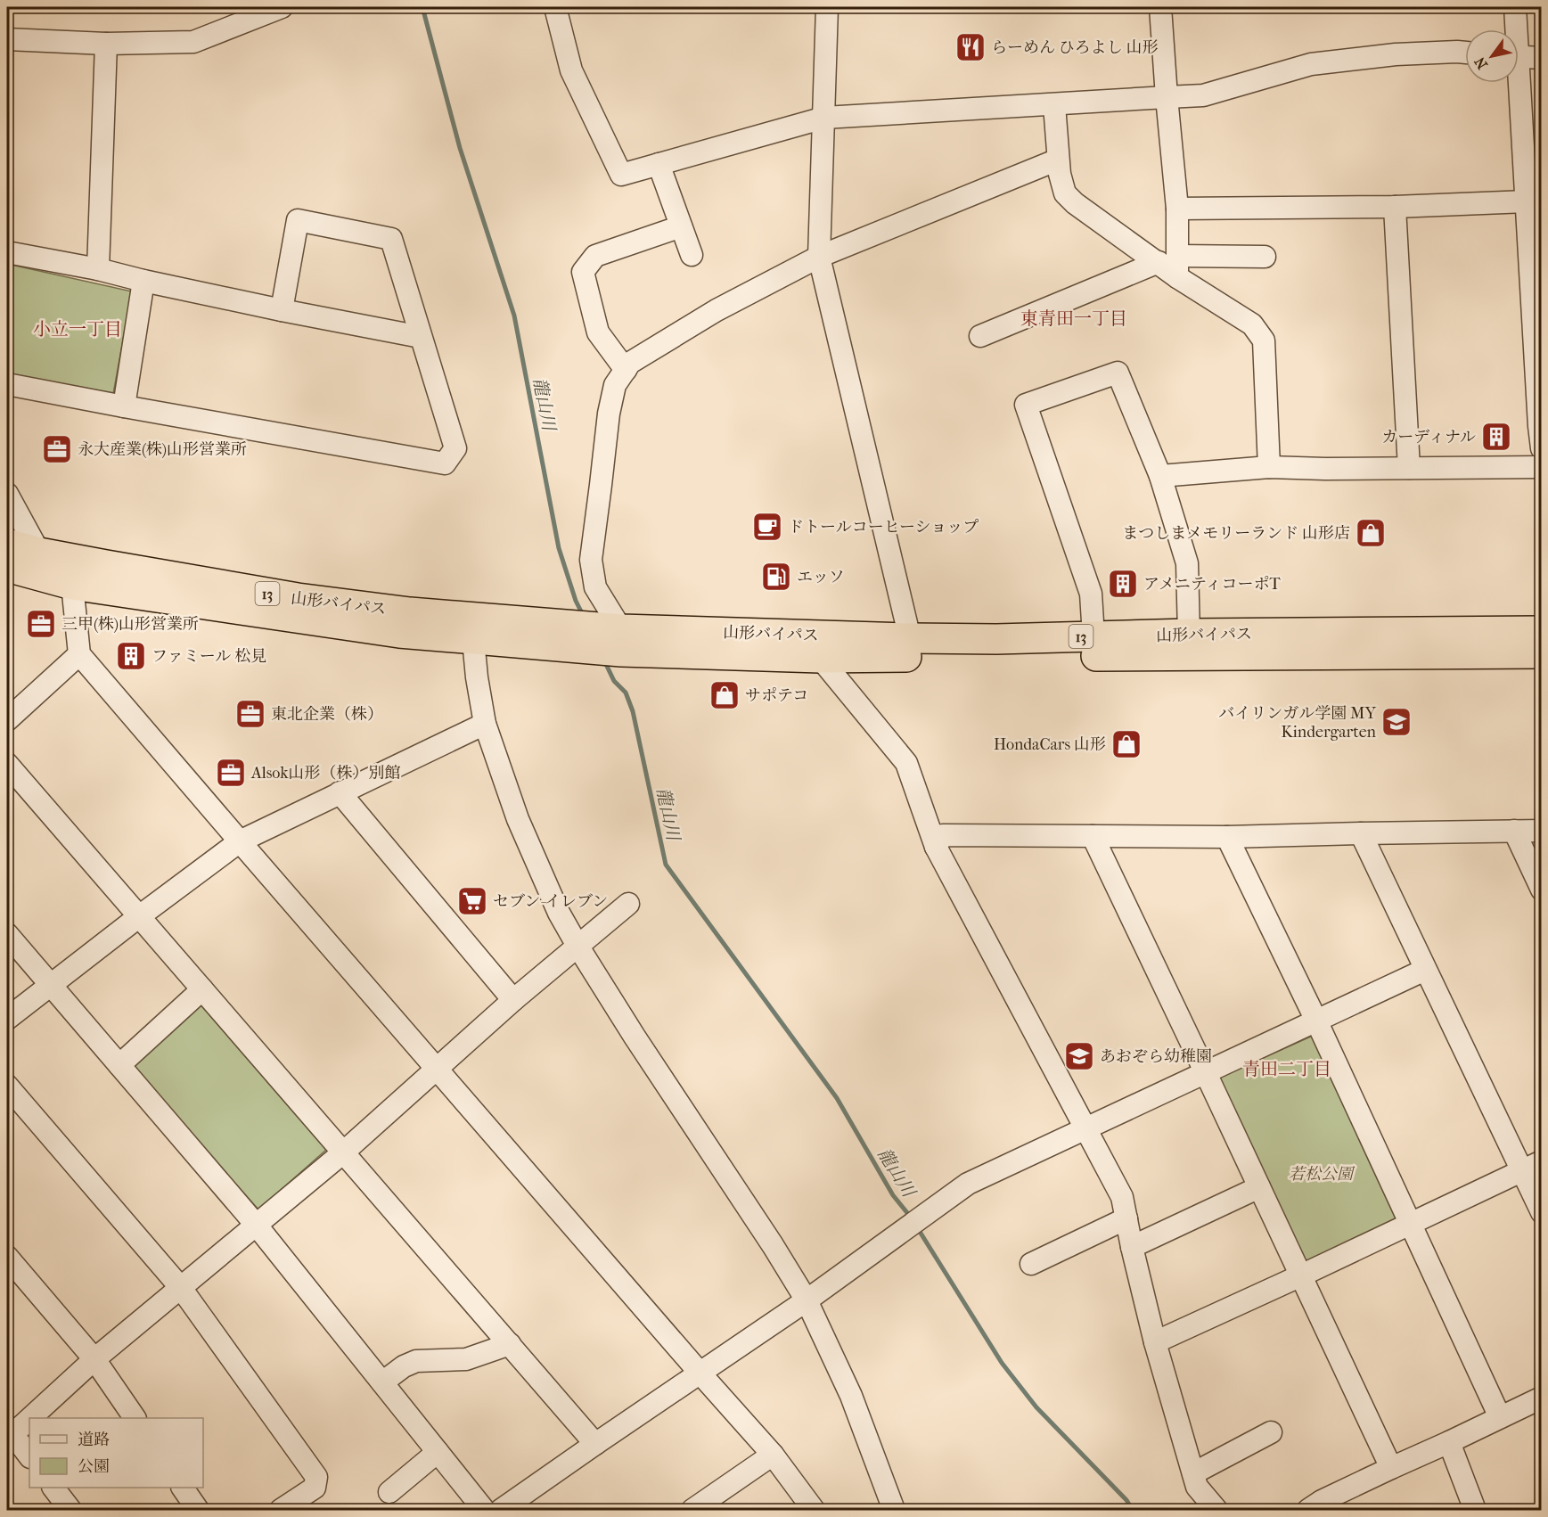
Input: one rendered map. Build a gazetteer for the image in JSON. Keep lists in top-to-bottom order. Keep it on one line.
{"streets":{"highway":["13","山形バイパス"]},"districts":["東青田一丁目","小立一丁目","青田二丁目"],"water":["龍山川"],"parks":["若松公園"],"places":{"restaurant":["らーめん ひろよし 山形"],"building":["カーディナル","アメニティコーポT","ファミール 松見"],"office":["永大産業(株)山形営業所","三甲(株)山形営業所","東北企業（株）","Alsok山形（株）別館"],"cafe":["ドトールコーヒーショップ"],"shop":["まつしまメモリーランド 山形店","サポテコ","HondaCars 山形"],"fuel station":["エッソ"],"school or university":["バイリンガル学園 MY Kindergarten","あおぞら幼稚園"],"supermarket":["セブン-イレブン"]},"legend":["道路","公園"],"north":"bottom left"}
